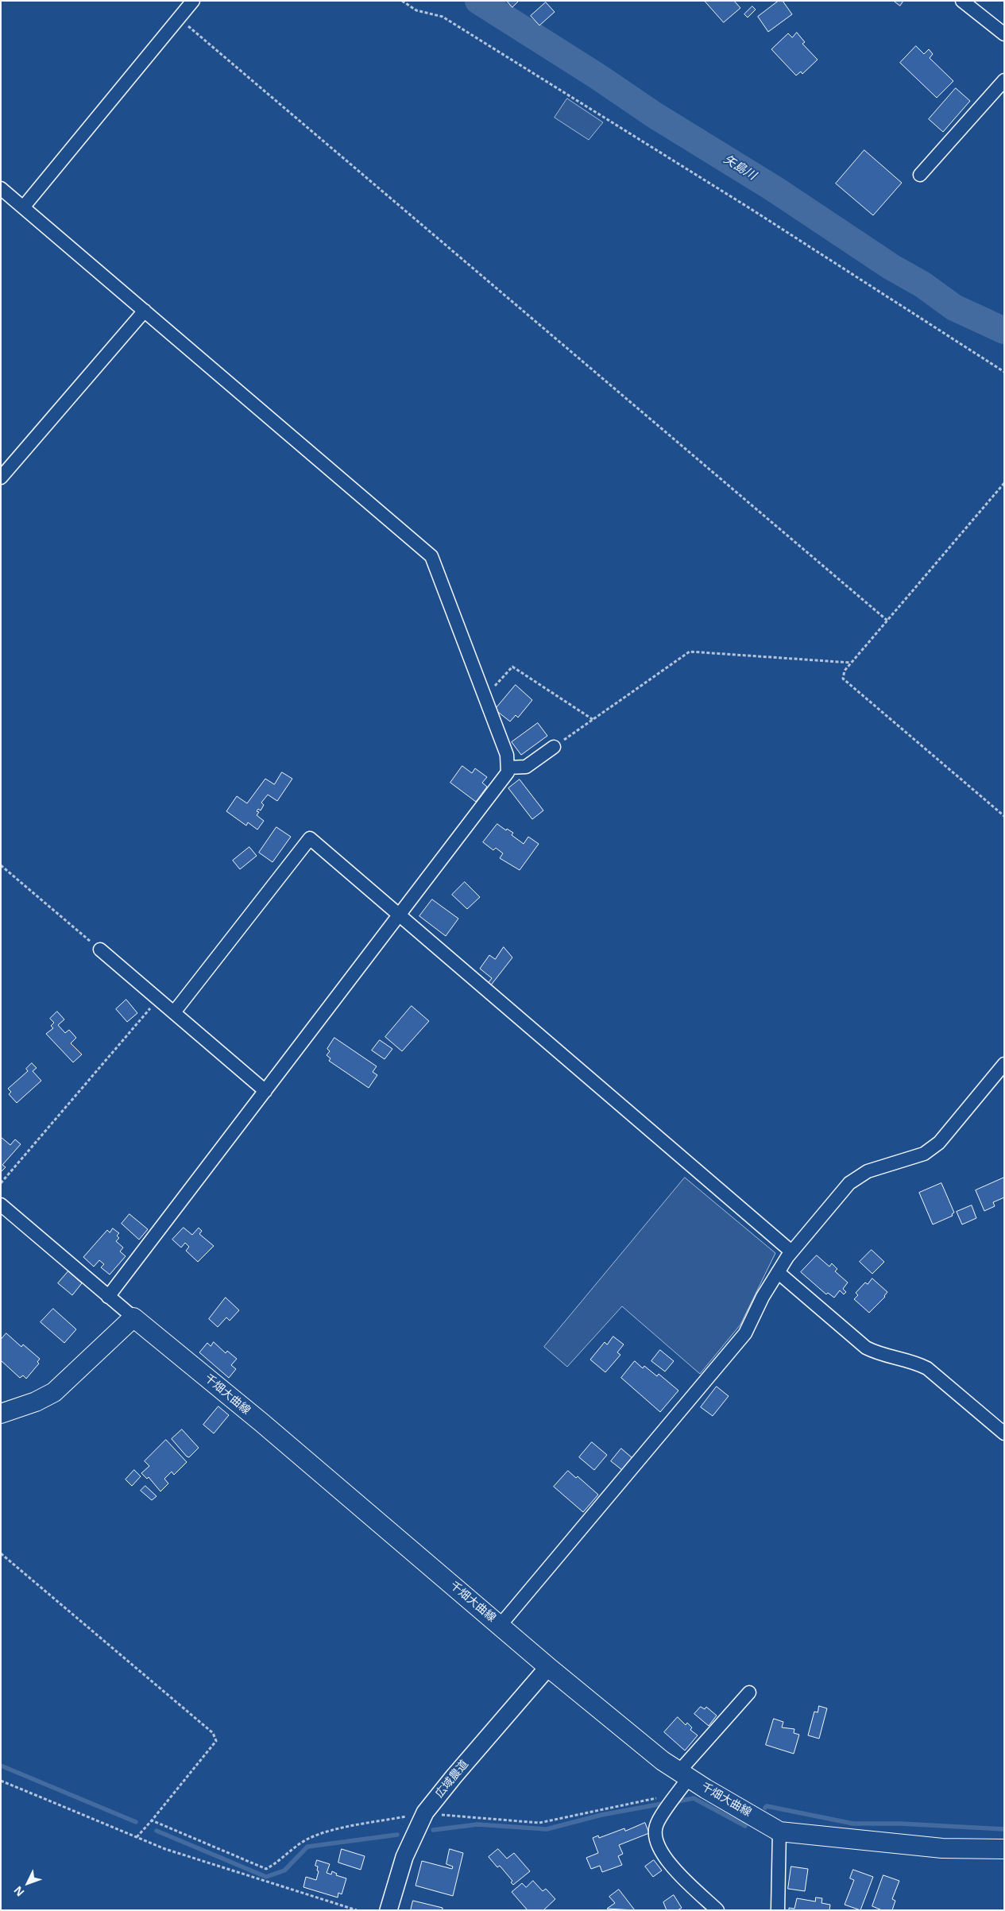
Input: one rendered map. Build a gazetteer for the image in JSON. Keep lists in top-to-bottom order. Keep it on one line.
{"streets":{"main road":["千畑大曲線"],"street":["広域農道"]},"crossings":[["千畑大曲線","広域農道"]],"water":["矢島川"],"north":"bottom left"}
